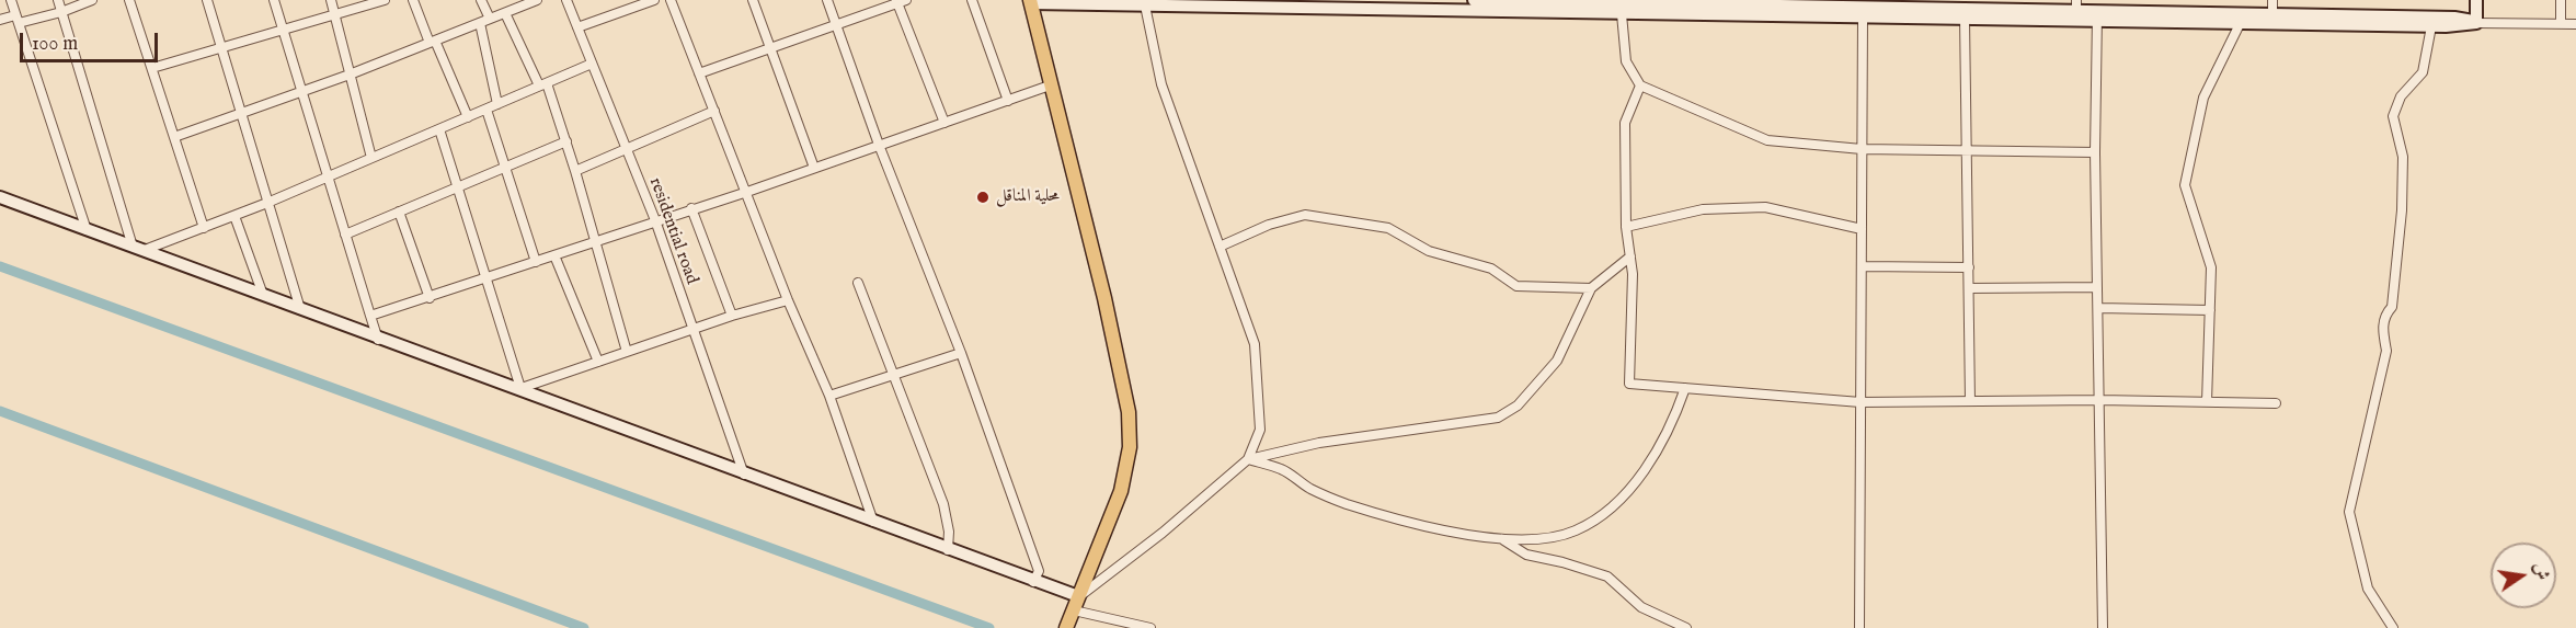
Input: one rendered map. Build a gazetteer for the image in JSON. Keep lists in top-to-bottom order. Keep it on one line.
{"streets":{"street":["residential road"]},"places":["محلية المناقل"],"scale_bar":"100 m","north":"right"}
